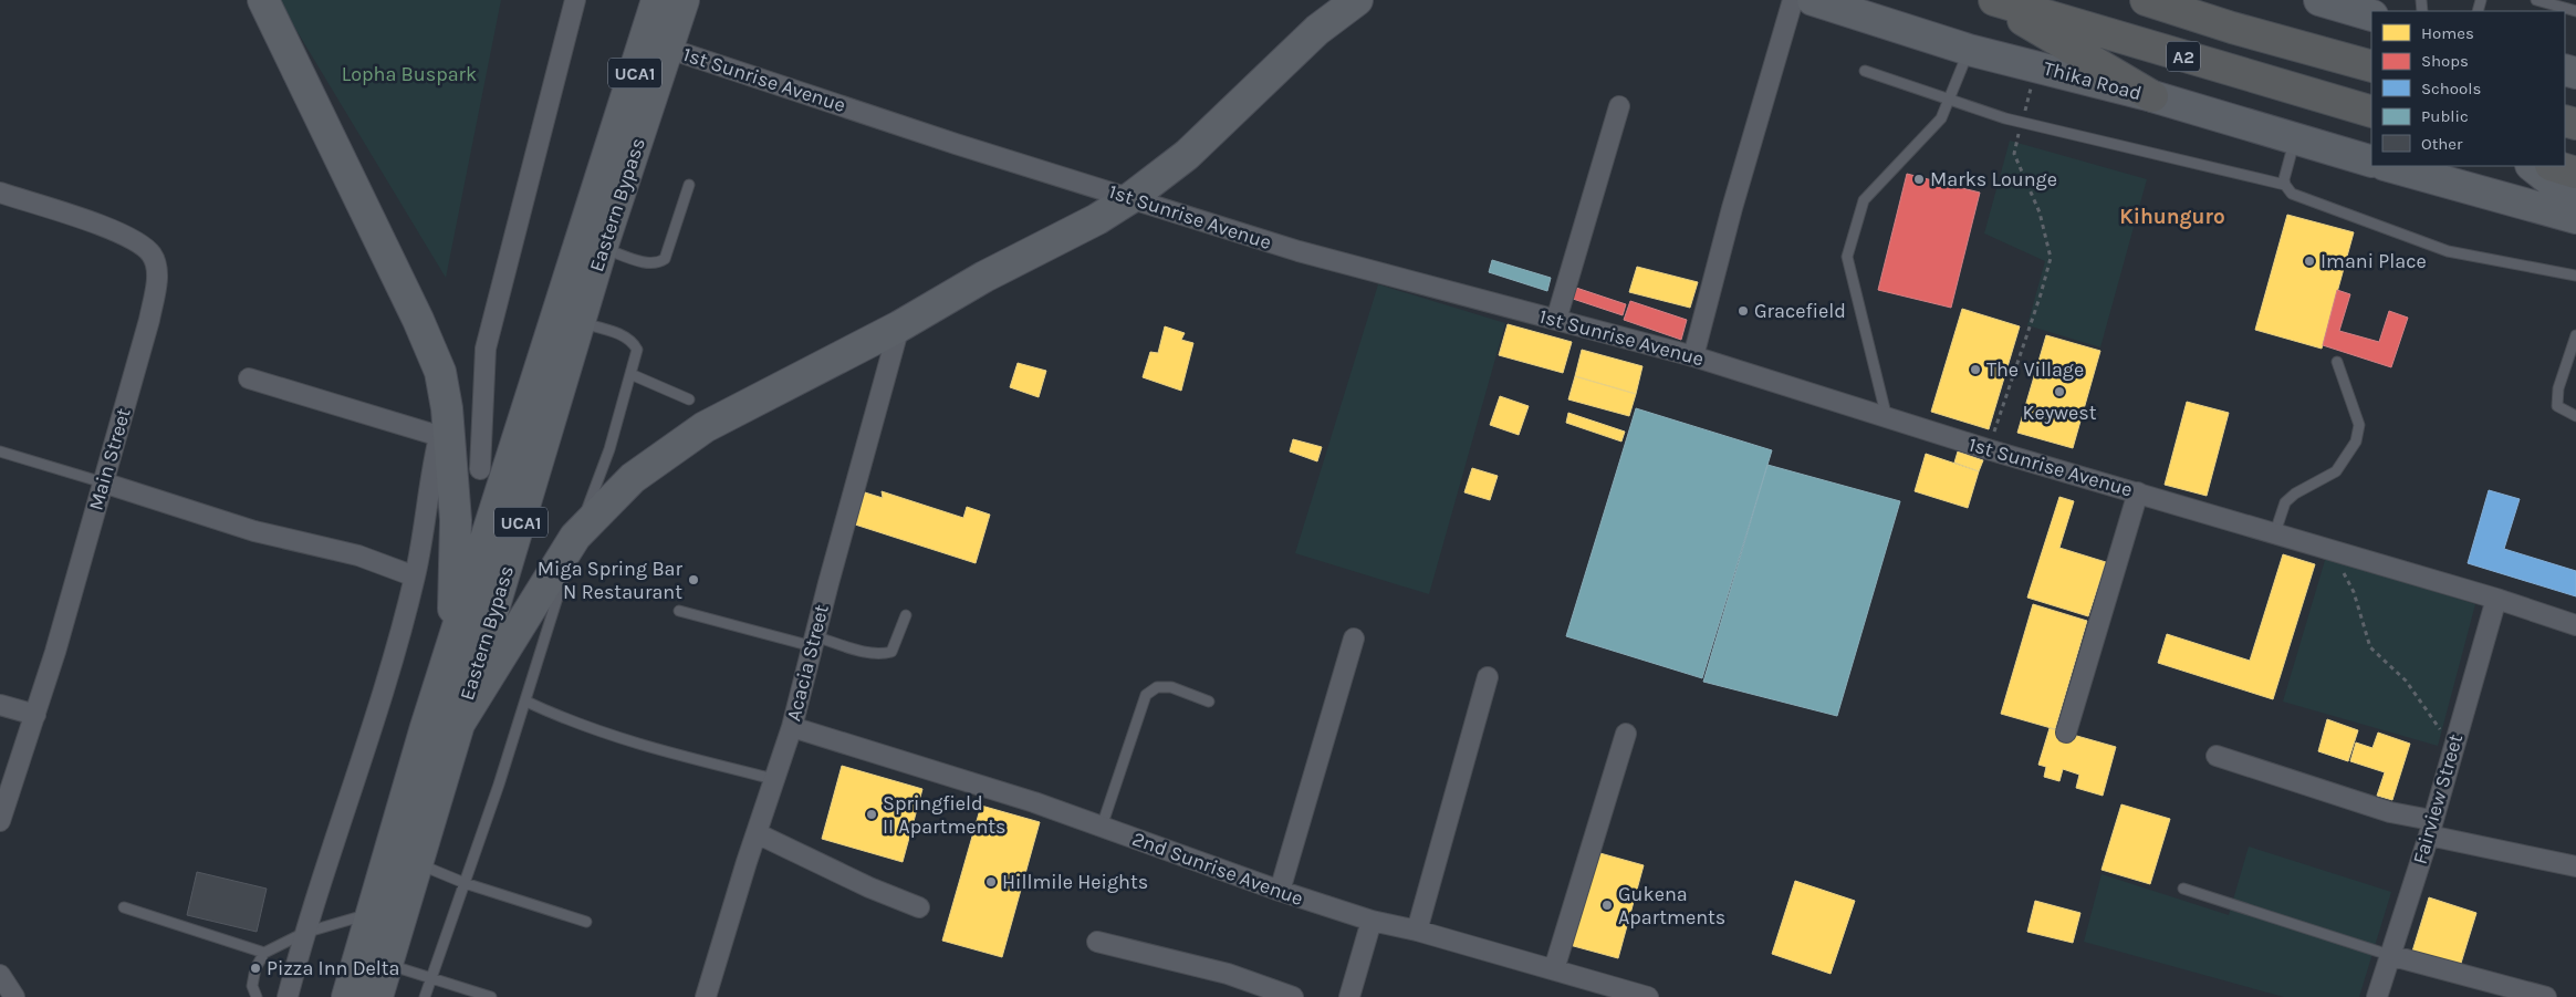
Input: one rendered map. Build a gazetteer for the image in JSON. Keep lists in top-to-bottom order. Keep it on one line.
{"streets":{"highway":["A2"],"main road":["UCA1","Thika Road","Eastern Bypass"],"street":["1st Sunrise Avenue","Main Street","Acacia Street","Fairview Street","2nd Sunrise Avenue"]},"crossings":[["UCA1","1st Sunrise Avenue"],["UCA1","Eastern Bypass"],["1st Sunrise Avenue","Eastern Bypass"],["1st Sunrise Avenue","Fairview Street"],["Acacia Street","2nd Sunrise Avenue"]],"districts":["Kihunguro"],"parks":["Lopha Buspark"],"places":["Marks Lounge","Imani Place","Gracefield","The Village","Keywest","Miga Spring Bar N Restaurant","Springfield II Apartments","Hillmile Heights","Gukena Apartments","Pizza Inn Delta"],"legend":["Homes","Shops","Schools","Public","Other"]}
